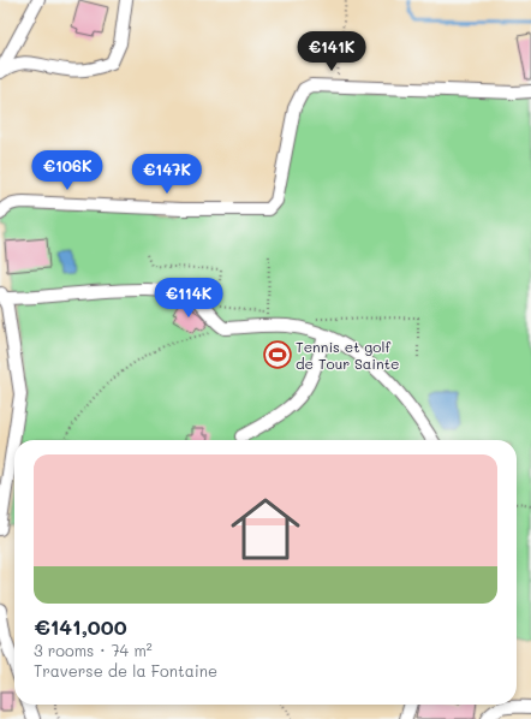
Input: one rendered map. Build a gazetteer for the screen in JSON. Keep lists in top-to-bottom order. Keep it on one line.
{"places":{"sports":["Tennis et golf de Tour Sainte"]},"page":{"price":["€141K","€106K","€147K","€114K"],"list":[{"name":"€141,000","note":"3 rooms · 74 m² · Traverse de la Fontaine"}]}}
